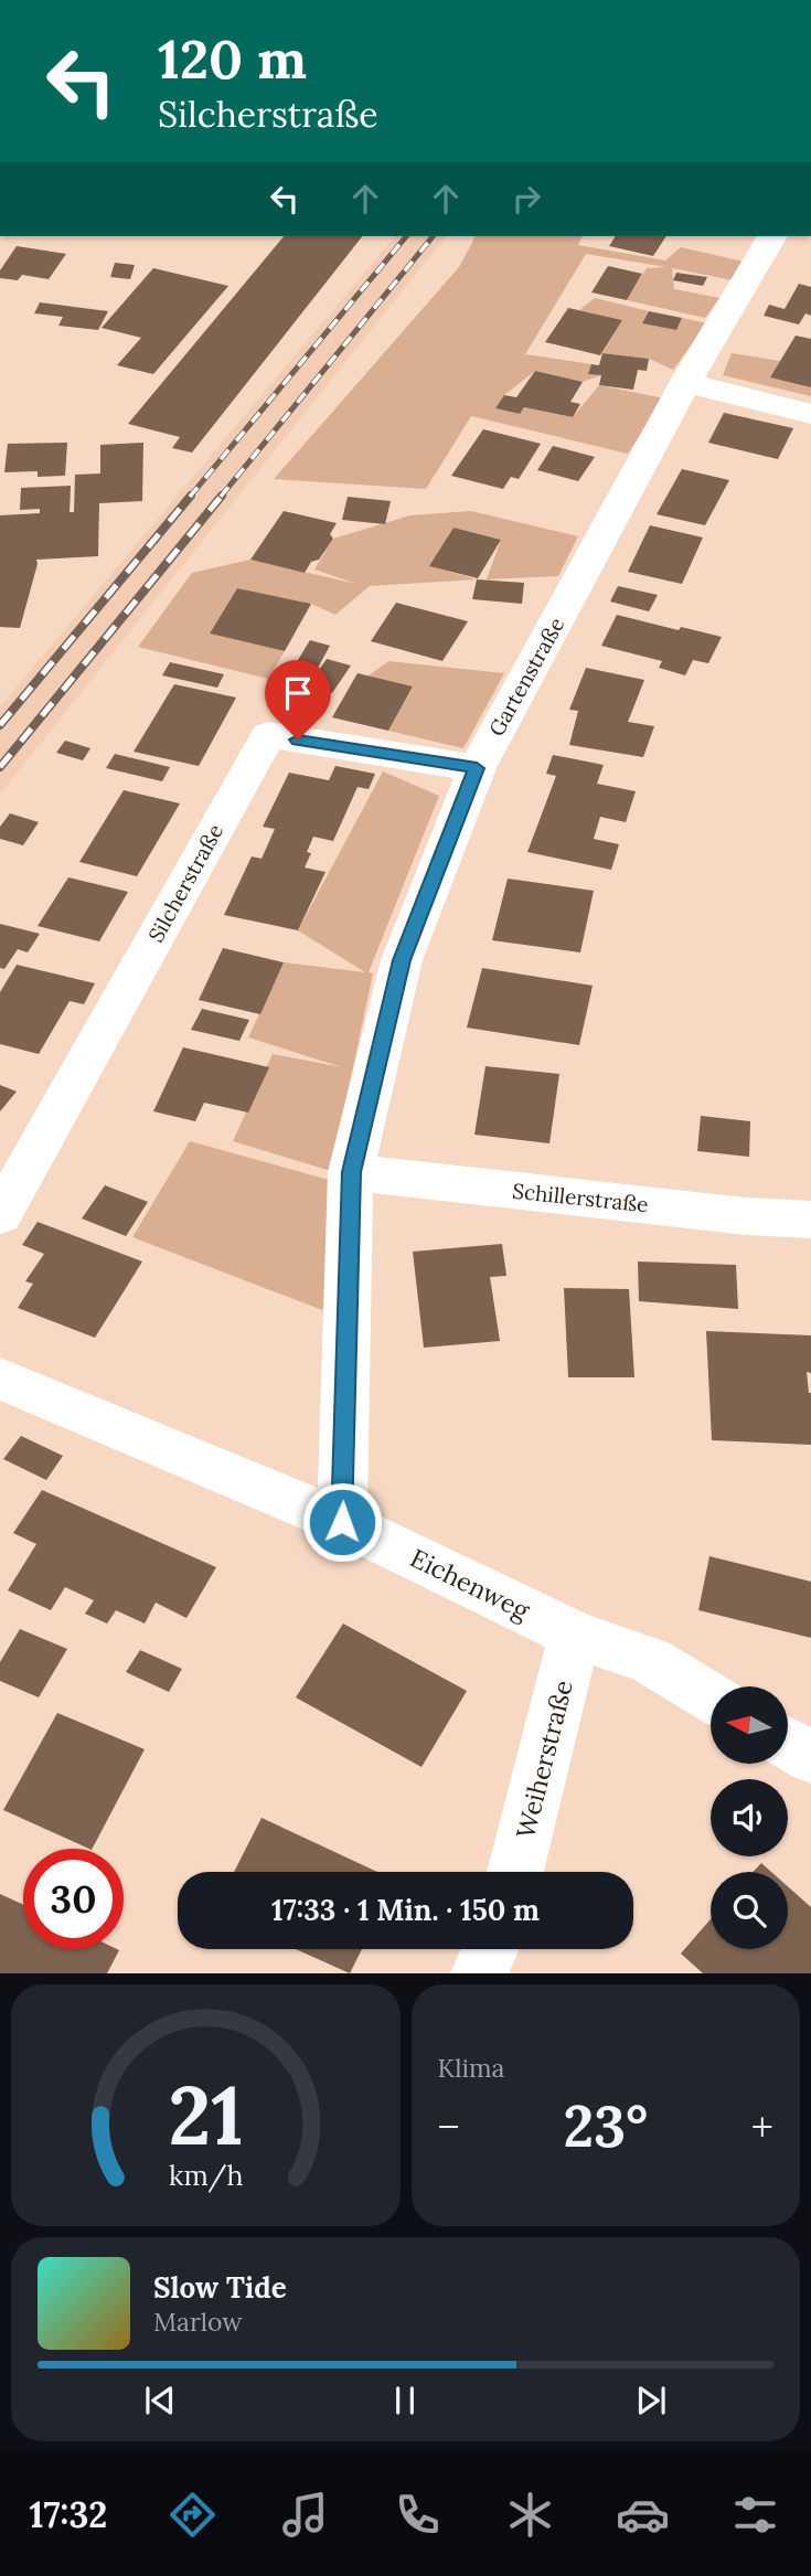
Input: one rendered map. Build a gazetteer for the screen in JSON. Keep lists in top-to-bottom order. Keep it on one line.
{"streets":{"street":["Gartenstraße","Silcherstraße","Schillerstraße","Eichenweg","Weiherstraße"]},"crossings":[["Gartenstraße","Silcherstraße"],["Gartenstraße","Schillerstraße"],["Gartenstraße","Eichenweg"],["Eichenweg","Weiherstraße"]],"north":"left","page":{"turn":["120 m","Silcherstraße"],"limit":"30","trip":"17:33 · 1 Min. · 150 m","tile":"Klima","heat":["−","23°","+"],"song":["Slow Tide","Marlow"],"tabs":"17:32","gauge":["21","km/h"]}}
